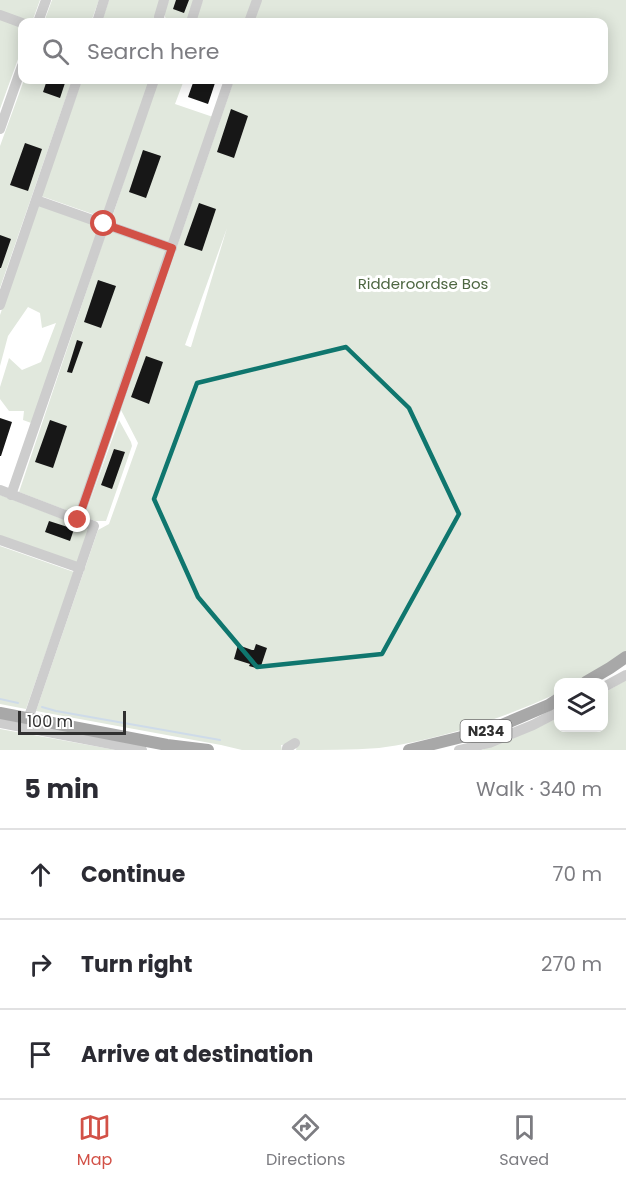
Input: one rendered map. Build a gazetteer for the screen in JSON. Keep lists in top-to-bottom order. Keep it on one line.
{"streets":{"main road":["N234"]},"parks":["Ridderoordse Bos"],"scale_bar":"100 m","page":{"search":"Search here","scale":"100 m","heading":["5 min","Walk · 340 m"],"list":[["Continue","70 m"],["Turn right","270 m"],"Arrive at destination"],"nav":["Map","Directions","Saved"]}}
